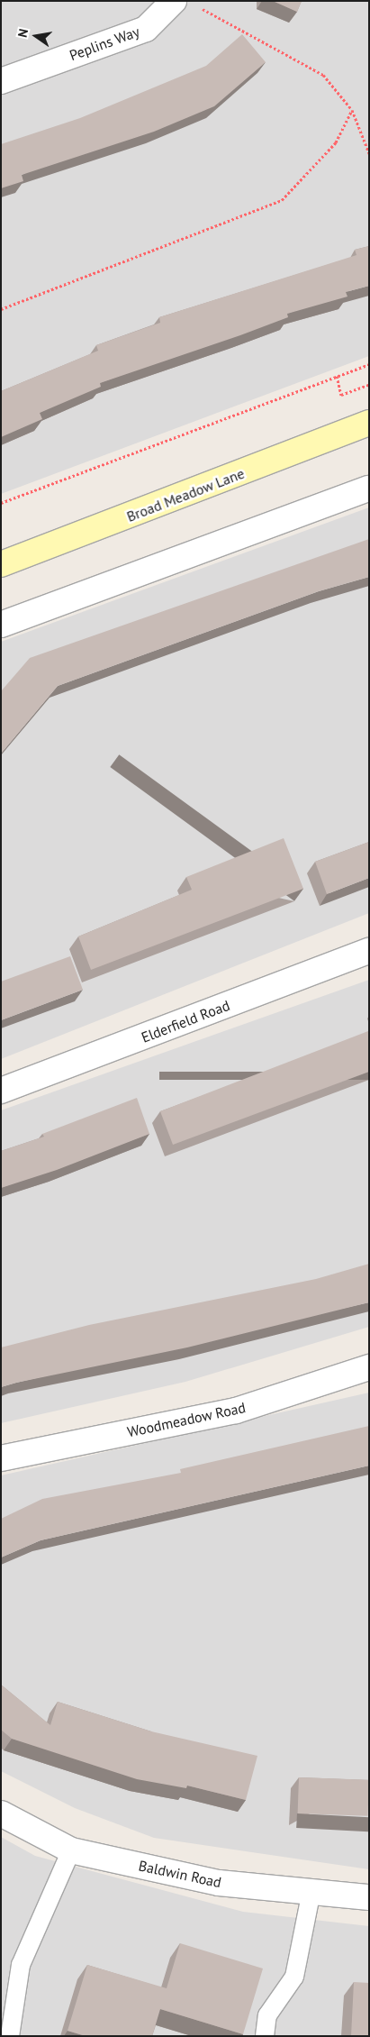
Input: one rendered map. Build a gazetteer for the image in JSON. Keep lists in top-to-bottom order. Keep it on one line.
{"streets":{"street":["Peplins Way","Broad Meadow Lane","Elderfield Road","Woodmeadow Road","Baldwin Road"]},"north":"left"}
